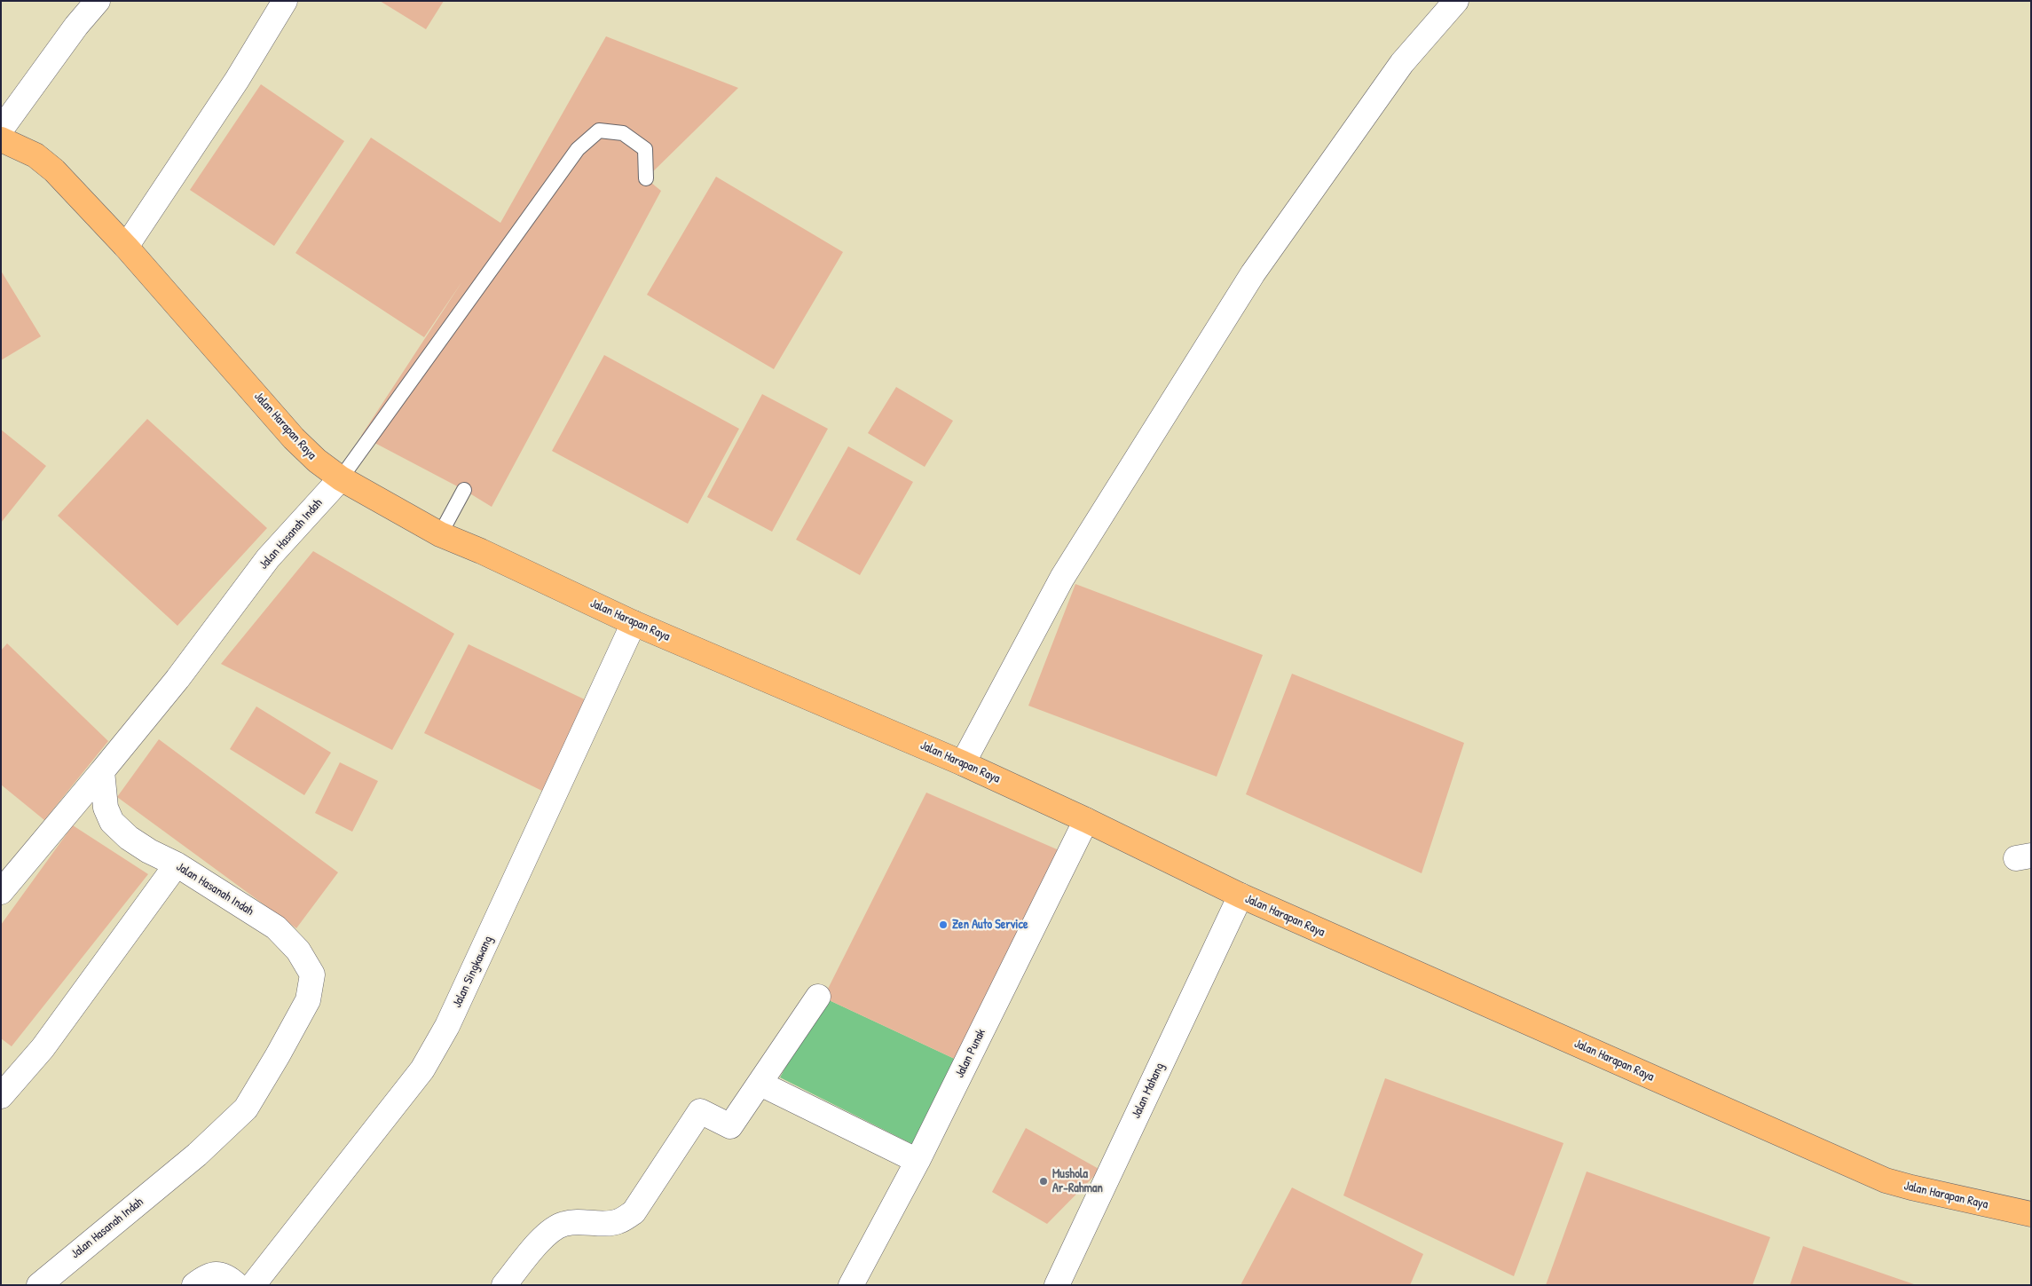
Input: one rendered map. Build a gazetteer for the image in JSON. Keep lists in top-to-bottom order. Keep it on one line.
{"streets":{"main road":["Jalan Harapan Raya"],"street":["Jalan Hasanah Indah","Jalan Singkawang","Jalan Punak","Jalan Mahang"]},"crossings":[["Jalan Harapan Raya","Jalan Hasanah Indah"],["Jalan Harapan Raya","Jalan Singkawang"],["Jalan Harapan Raya","Jalan Punak"],["Jalan Harapan Raya","Jalan Mahang"]],"places":["Zen Auto Service","Mushola Ar-Rahman"]}
